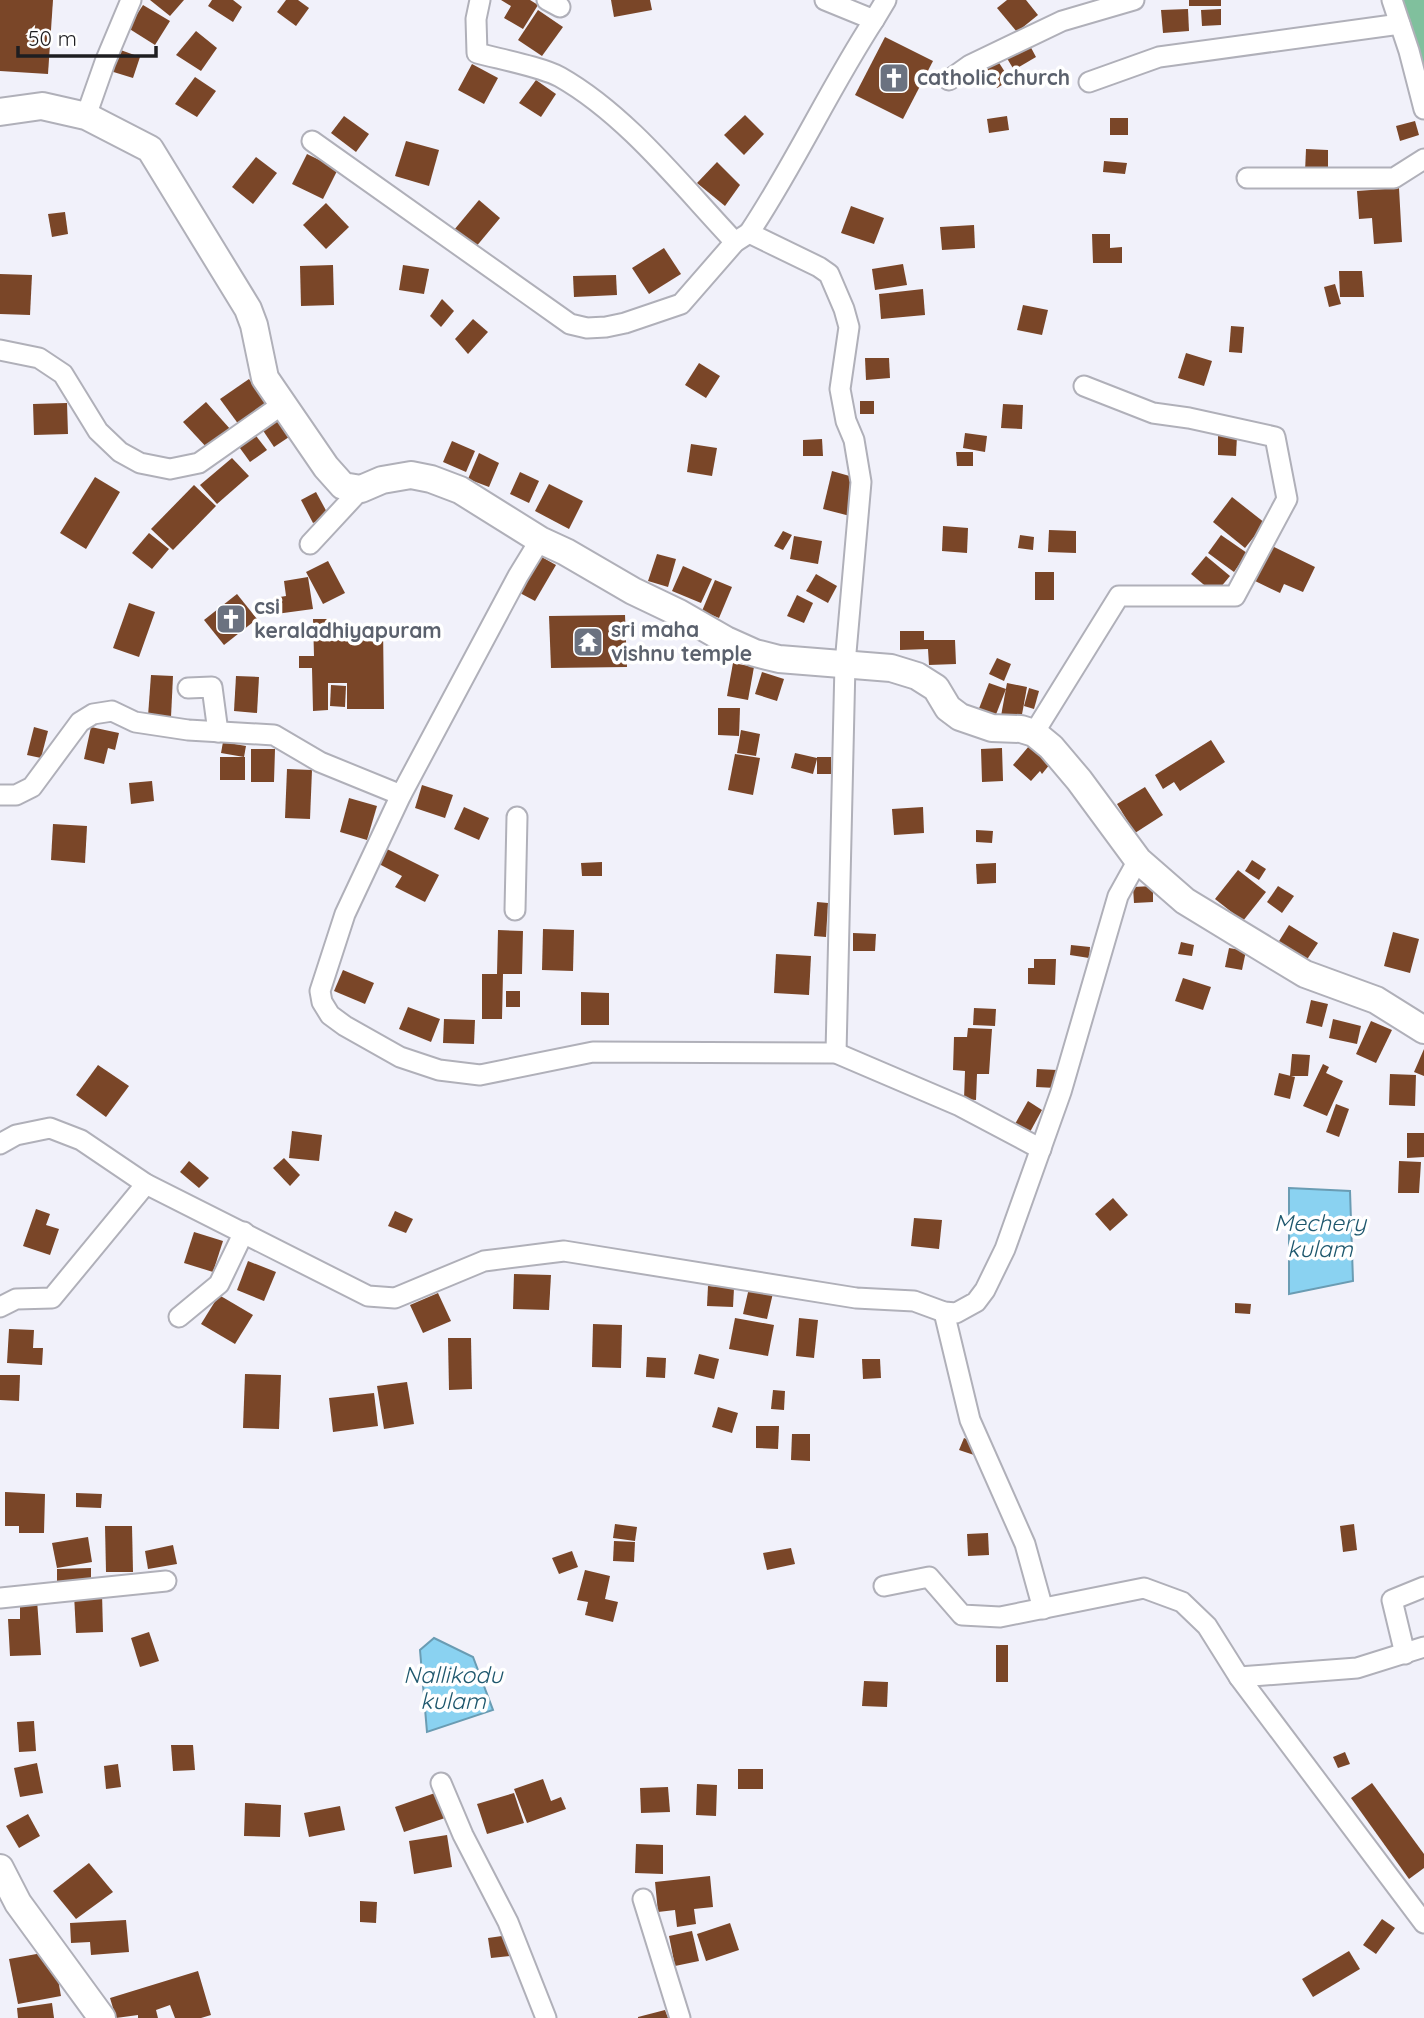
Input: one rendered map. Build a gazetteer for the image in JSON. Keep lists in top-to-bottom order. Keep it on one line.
{"water":["Mechery kulam","Nallikodu kulam"],"places":{"church":["catholic church","csi keraladhiyapuram"],"temple":["sri maha vishnu temple"]},"scale_bar":"50 m"}
